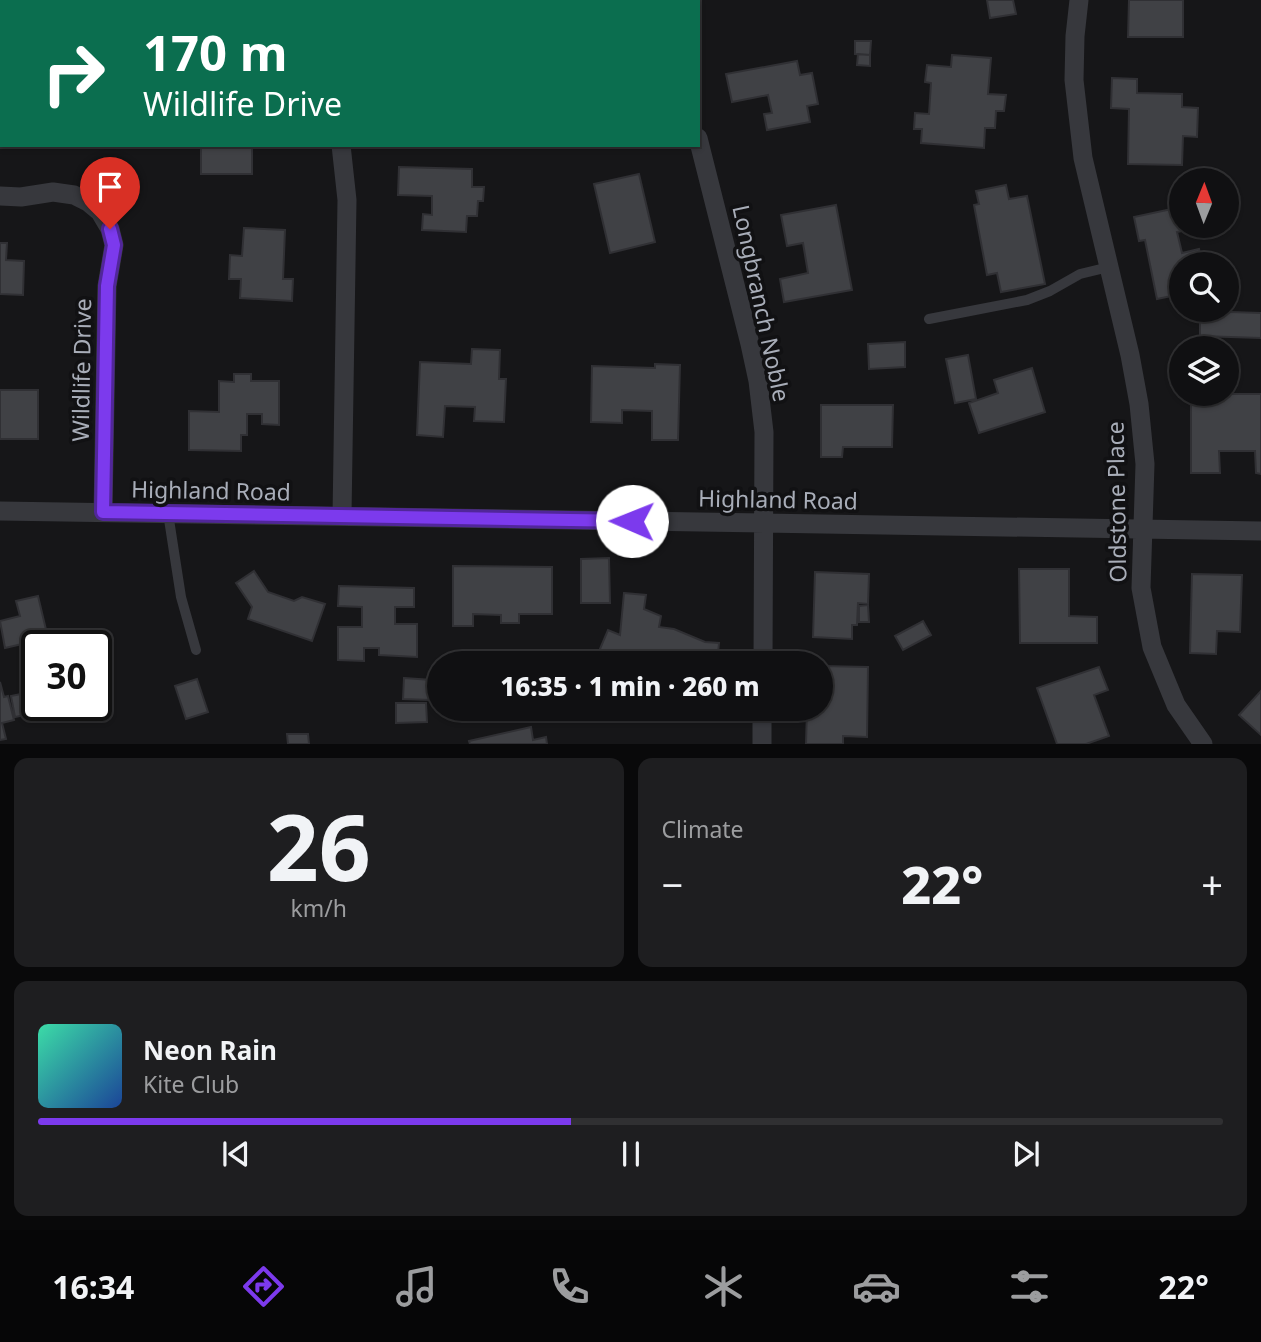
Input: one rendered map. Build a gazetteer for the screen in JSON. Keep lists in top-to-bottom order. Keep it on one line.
{"streets":{"street":["Longbranch Noble","Wildlife Drive","Highland Road","Oldstone Place"]},"crossings":[["Longbranch Noble","Highland Road"],["Wildlife Drive","Highland Road"],["Highland Road","Oldstone Place"]],"north":"top","page":{"turn":["170 m","Wildlife Drive"],"limit":"30","trip":"16:35 · 1 min · 260 m","tile":[["26","km/h"],"Climate"],"heat":["−","22°","+"],"song":["Neon Rain","Kite Club"],"tabs":["16:34","22°"]}}
